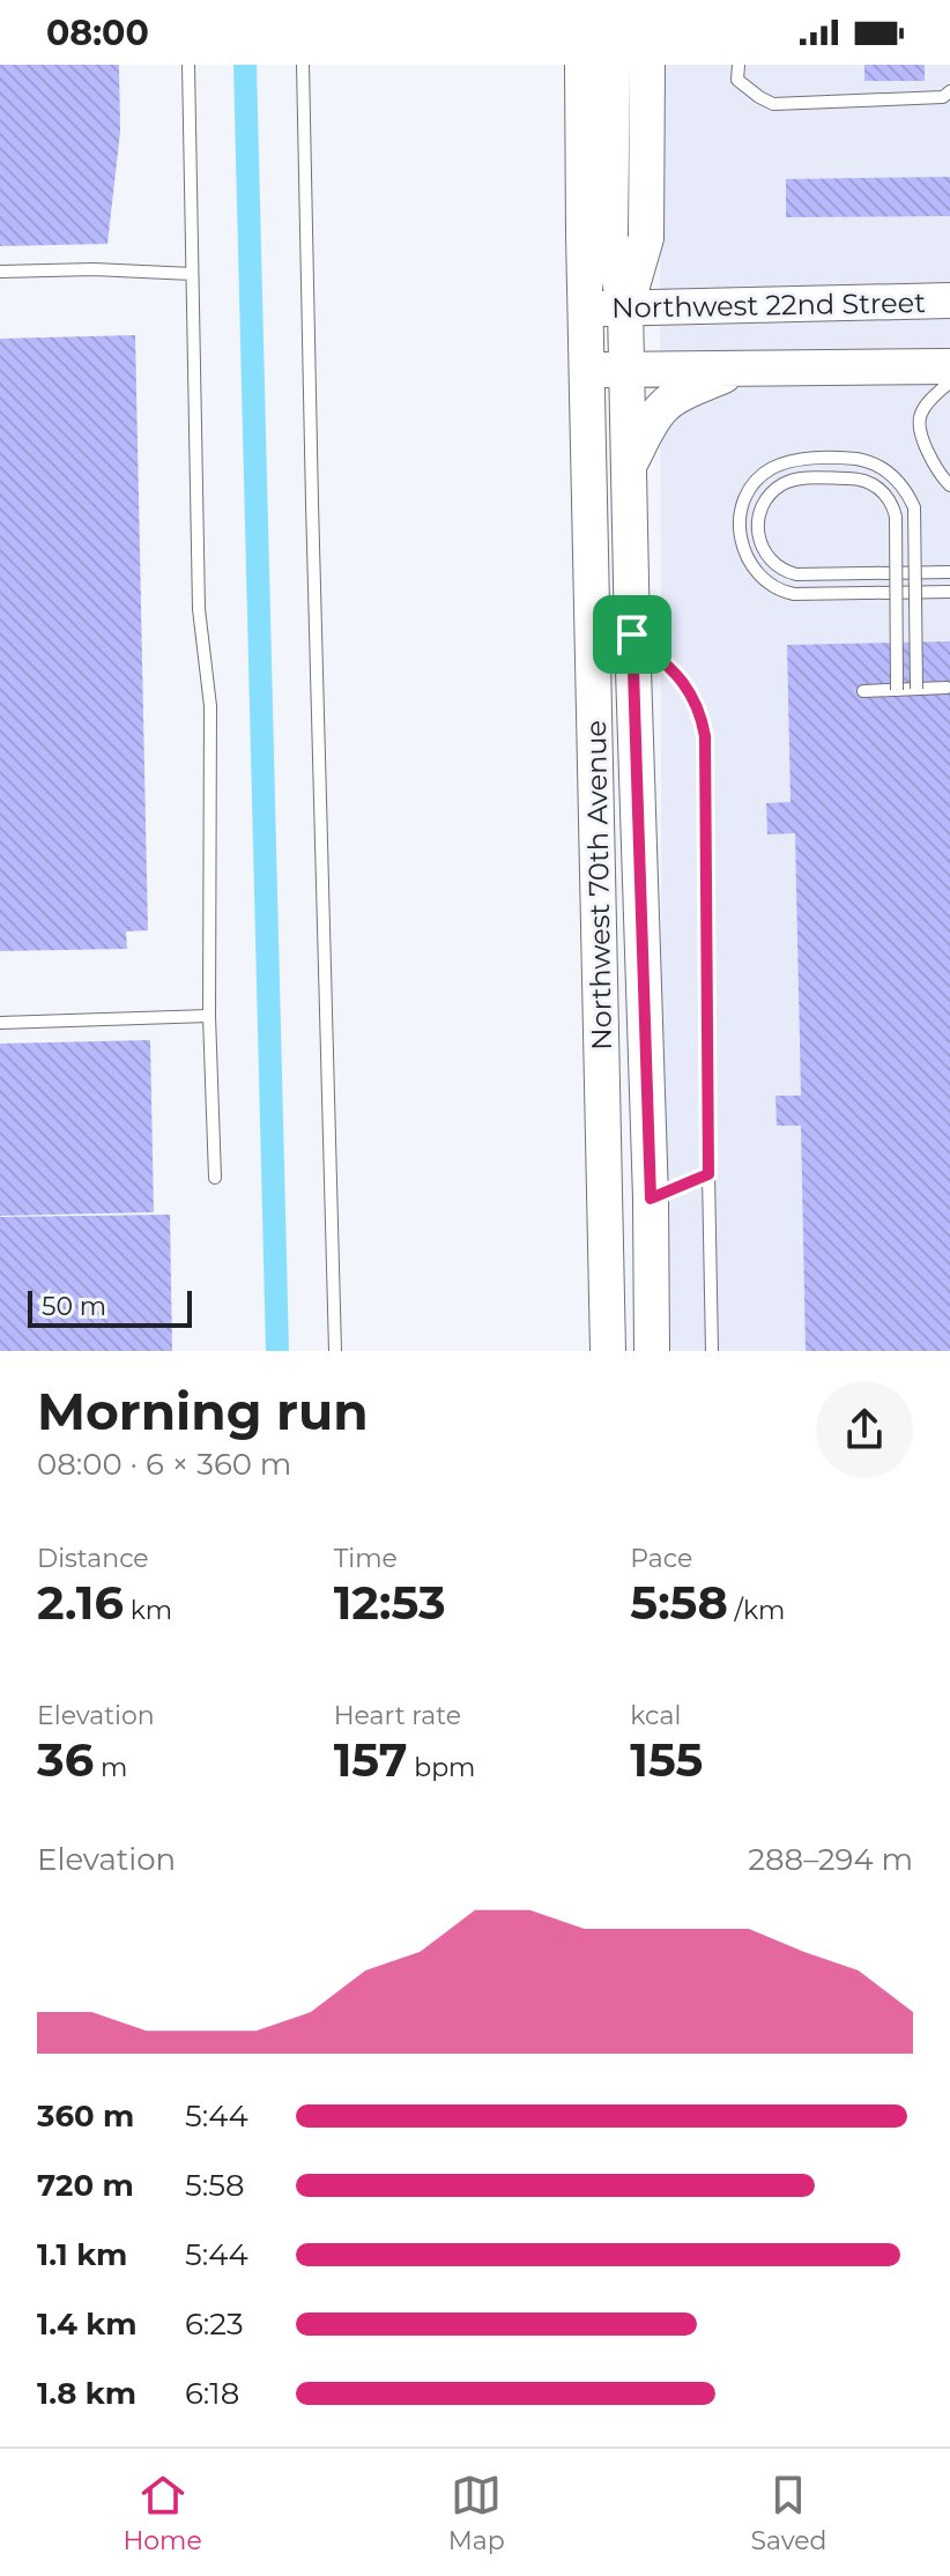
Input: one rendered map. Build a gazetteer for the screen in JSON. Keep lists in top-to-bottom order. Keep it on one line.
{"streets":{"main road":["Northwest 22nd Street","Northwest 70th Avenue"]},"crossings":[["Northwest 22nd Street","Northwest 70th Avenue"]],"scale_bar":"50 m","page":{"status":"08:00","scale":"50 m","heading":["Morning run","08:00 · 6 × 360 m"],"stats":[["Distance","2.16 km"],["Time","12:53"],["Pace","5:58 /km"],["Elevation","36 m"],["Heart rate","157 bpm"],["kcal","155"]],"chart":["Elevation","288–294 m"],"list":[{"name":"360 m","note":"5:44"},{"name":"720 m","note":"5:58"},{"name":"1.1 km","note":"5:44"},{"name":"1.4 km","note":"6:23"},{"name":"1.8 km","note":"6:18"}],"tabs":["Home","Map","Saved"]}}
